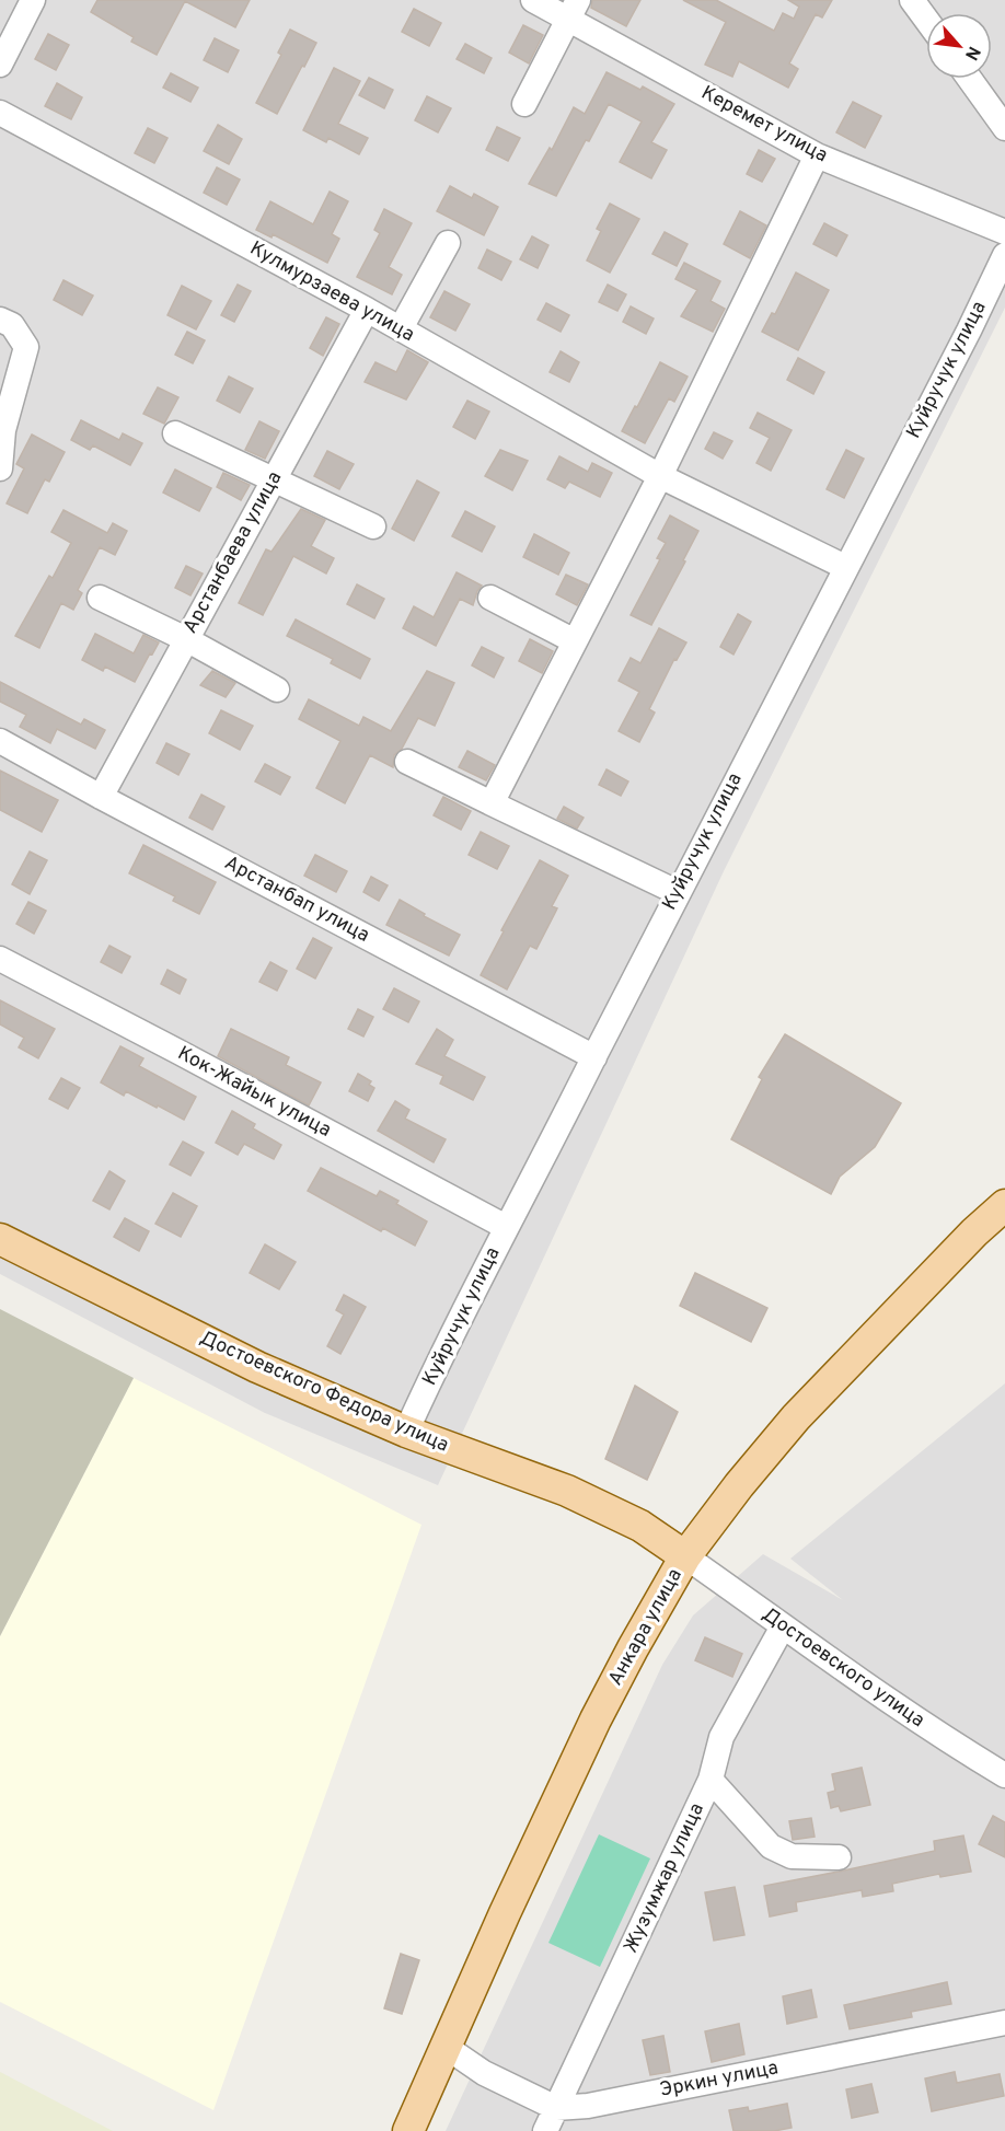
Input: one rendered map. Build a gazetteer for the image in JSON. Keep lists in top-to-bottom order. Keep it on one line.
{"streets":{"main road":["Достоевского Федора улица","Анкара улица"],"street":["Керемет улица","Кулмурзаева улица","Куйручук улица","Арстанбаева улица","Арстанбап улица","Кок-Жайык улица","Достоевского улица","Жузумжар улица","Эркин улица"]},"crossings":[["Кулмурзаева улица","Куйручук улица"],["Кулмурзаева улица","Арстанбаева улица"],["Куйручук улица","Арстанбап улица"],["Куйручук улица","Кок-Жайык улица"],["Куйручук улица","Достоевского Федора улица"],["Арстанбаева улица","Арстанбап улица"],["Достоевского Федора улица","Анкара улица"],["Достоевского Федора улица","Достоевского улица"],["Анкара улица","Достоевского улица"],["Достоевского улица","Жузумжар улица"],["Жузумжар улица","Эркин улица"]],"north":"bottom right"}
